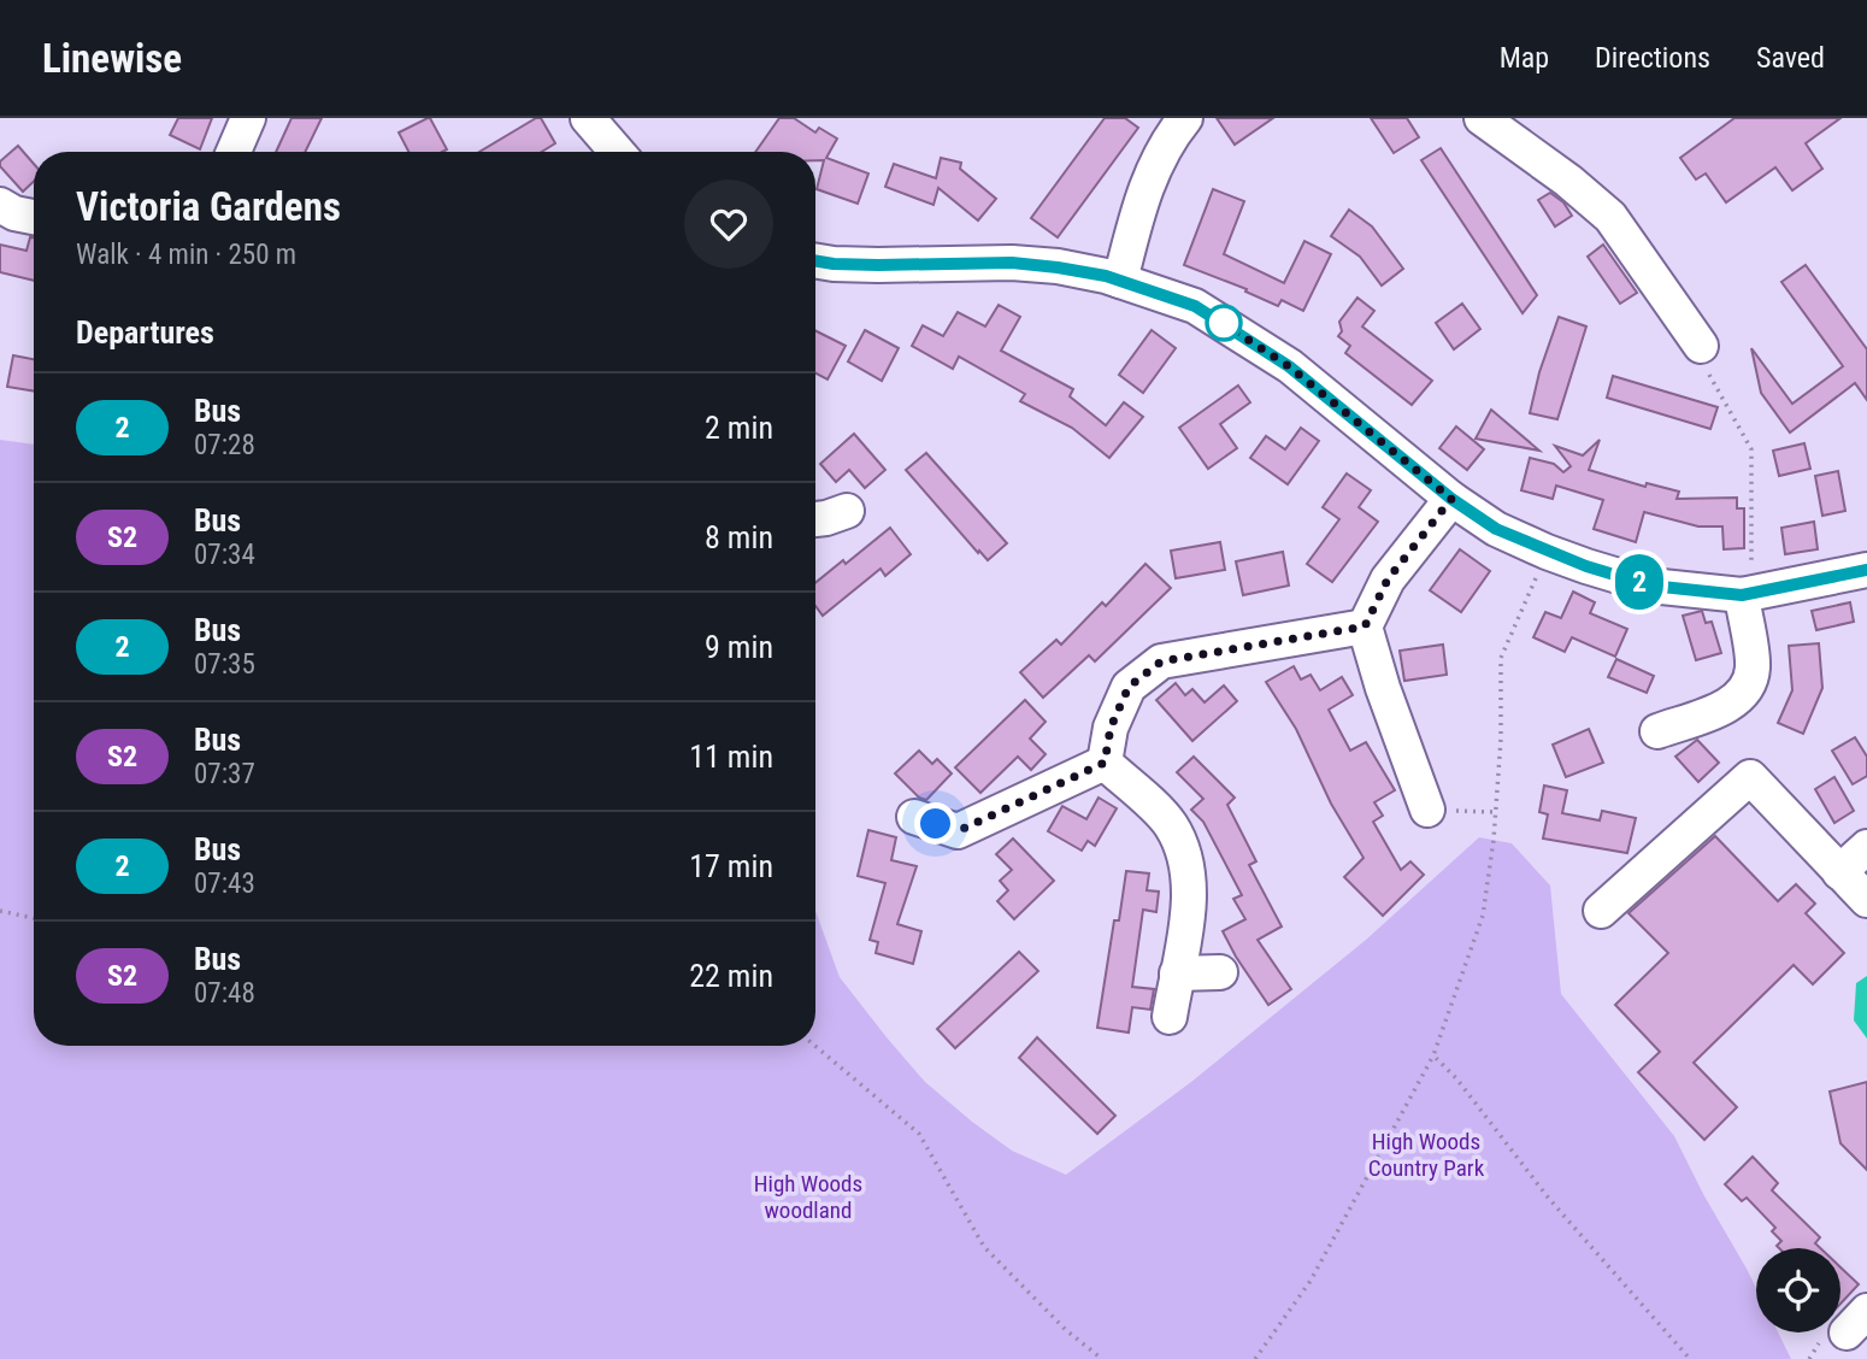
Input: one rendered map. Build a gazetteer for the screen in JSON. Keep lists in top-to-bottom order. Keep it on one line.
{"parks":["High Woods Country Park","High Woods woodland"],"lines":["bus line 2"],"page":{"header":"Linewise","nav":["Map","Directions","Saved"],"on_map":"2","heading":[["Victoria Gardens","Walk · 4 min · 250 m"],"Departures"],"list":[{"mark":"2","name":"Bus","note":"07:28","value":"2 min"},{"mark":"S2","name":"Bus","note":"07:34","value":"8 min"},{"mark":"2","name":"Bus","note":"07:35","value":"9 min"},{"mark":"S2","name":"Bus","note":"07:37","value":"11 min"},{"mark":"2","name":"Bus","note":"07:43","value":"17 min"},{"mark":"S2","name":"Bus","note":"07:48","value":"22 min"}]}}
